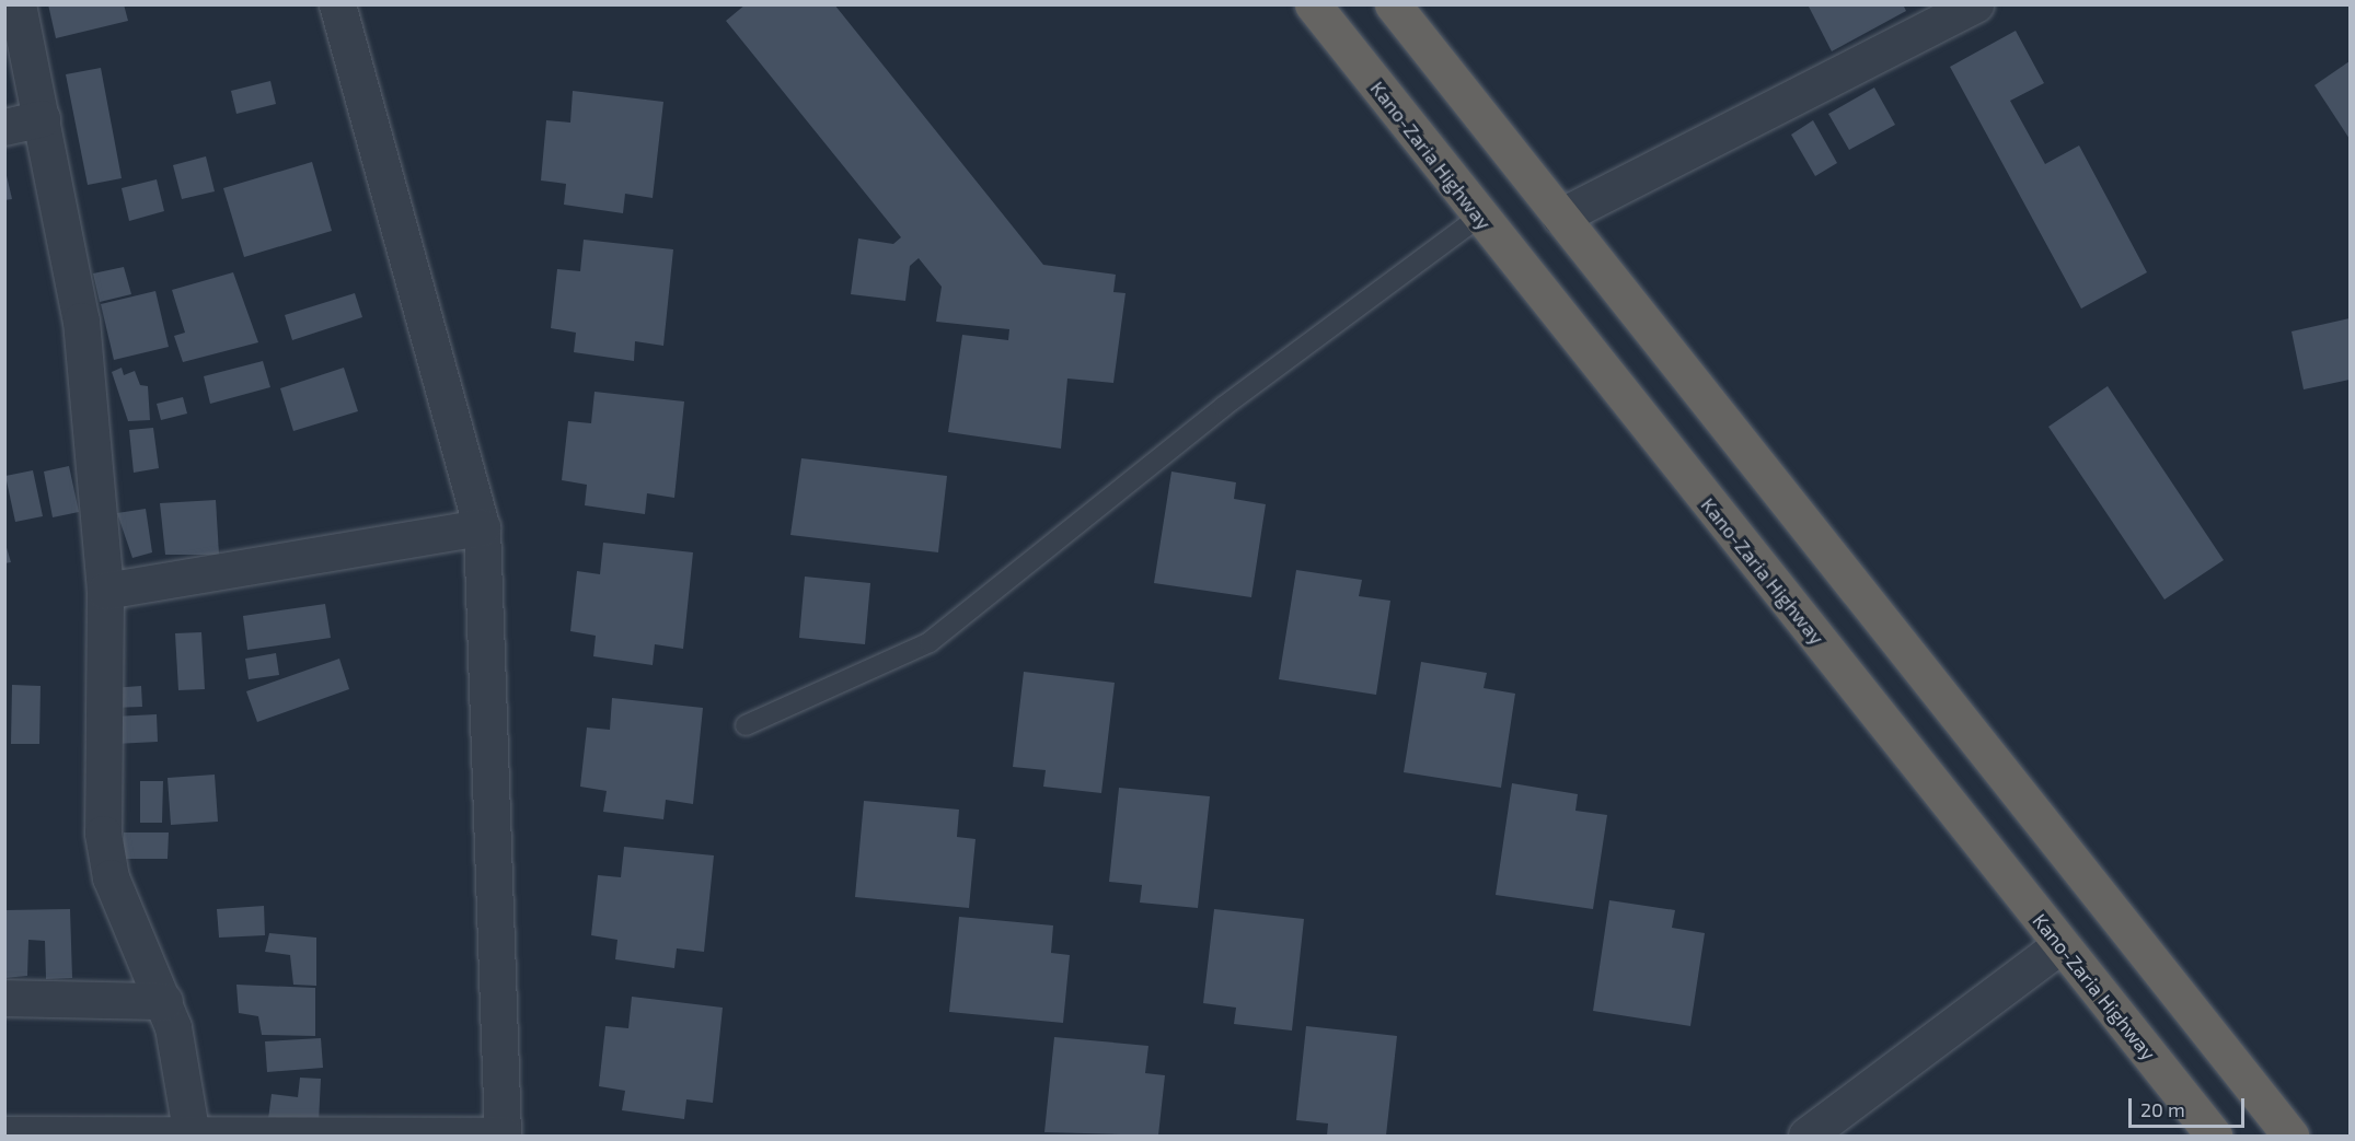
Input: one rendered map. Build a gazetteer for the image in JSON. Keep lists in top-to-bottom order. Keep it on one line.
{"streets":{"highway":["Kano-Zaria Highway"]},"scale_bar":"20 m"}
